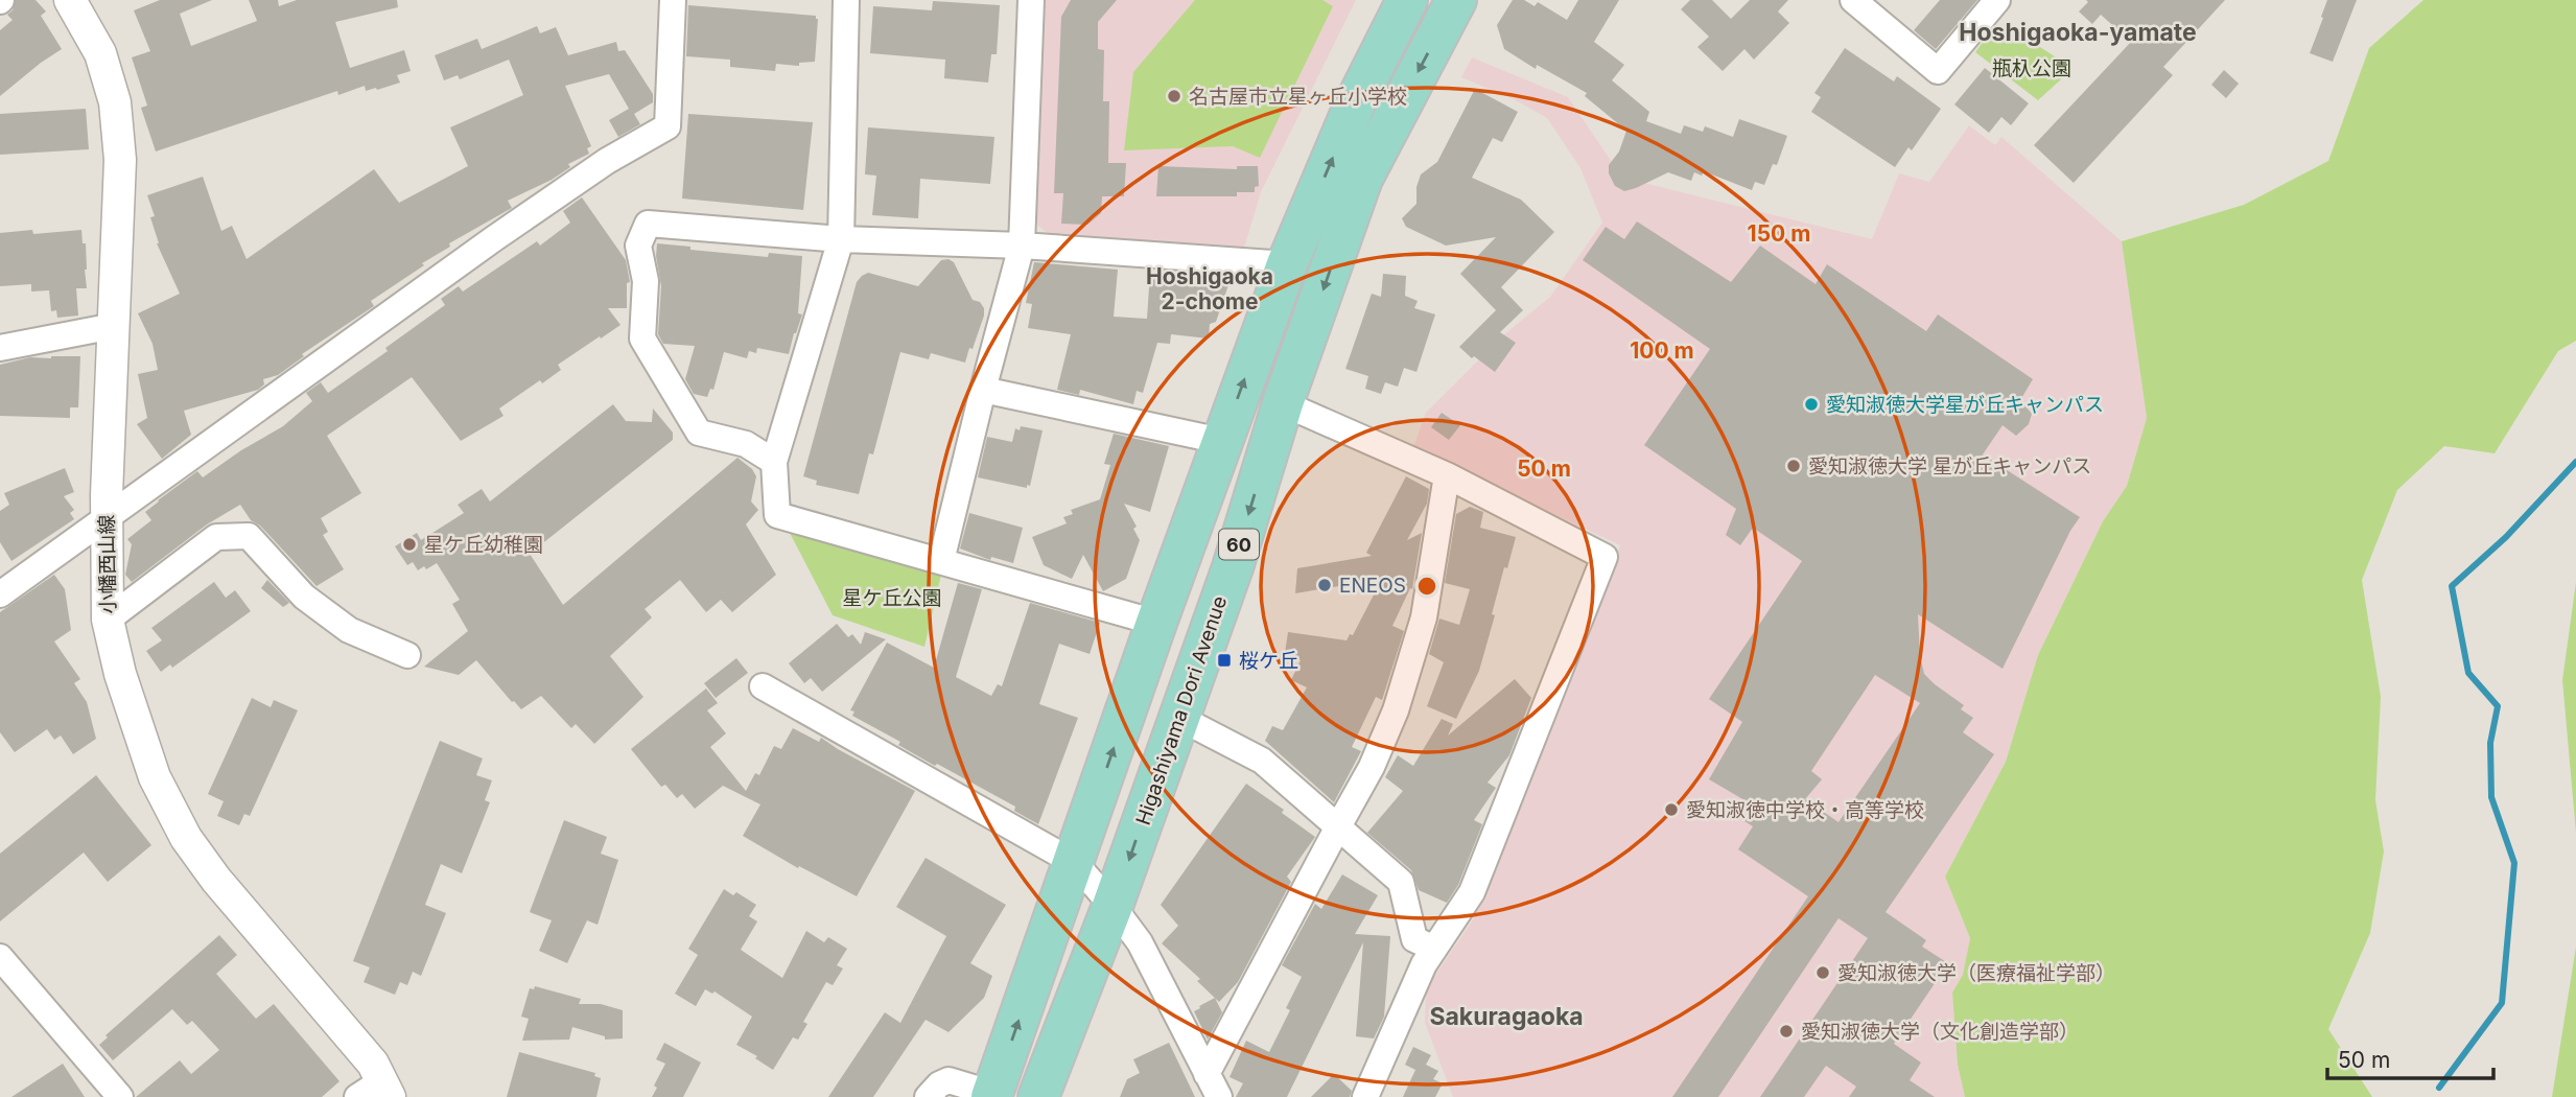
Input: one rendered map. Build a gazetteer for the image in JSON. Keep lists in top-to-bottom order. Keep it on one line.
{"streets":{"main road":["60","Higashiyama Dori Avenue"],"street":["小幡西山線"]},"districts":["Hoshigaoka-yamate","Hoshigaoka 2-chome","Sakuragaoka"],"parks":["瓶杁公園","星ケ丘公園"],"places":{"other":["名古屋市立星ヶ丘小学校","愛知淑徳大学星が丘キャンパス","愛知淑徳大学 星が丘キャンパス","星ケ丘幼稚園","ENEOS","愛知淑徳中学校・高等学校","愛知淑徳大学（医療福祉学部）","愛知淑徳大学（文化創造学部）"],"transit":["桜ケ丘"]},"scale_bar":"50 m","rings":["150 m","100 m","50 m"]}
